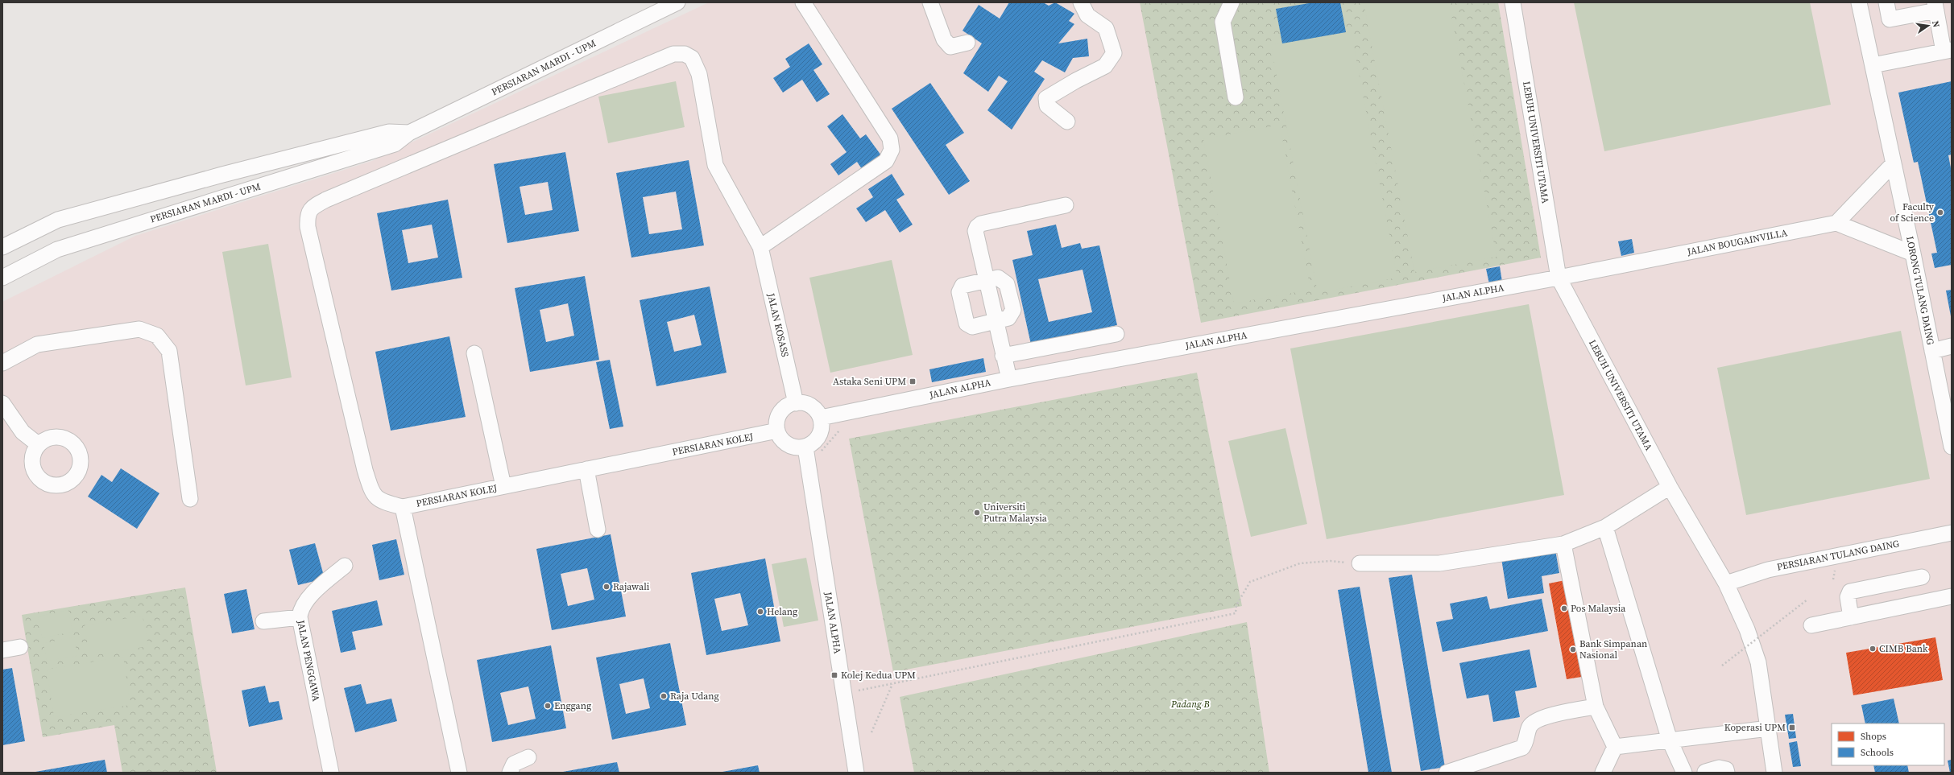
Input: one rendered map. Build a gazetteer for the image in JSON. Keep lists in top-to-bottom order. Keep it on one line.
{"streets":{"street":["PERSIARAN MARDI - UPM","LEBUH UNIVERSITI UTAMA","JALAN BOUGAINVILLA","LORONG TULANG DAING","JALAN ALPHA","JALAN KOSASS","PERSIARAN KOLEJ","PERSIARAN TULANG DAING","JALAN PENGGAWA"]},"crossings":[["LEBUH UNIVERSITI UTAMA","JALAN BOUGAINVILLA"],["LEBUH UNIVERSITI UTAMA","JALAN ALPHA"],["LEBUH UNIVERSITI UTAMA","PERSIARAN TULANG DAING"],["JALAN BOUGAINVILLA","JALAN ALPHA"],["JALAN ALPHA","JALAN KOSASS"],["JALAN ALPHA","PERSIARAN KOLEJ"],["JALAN KOSASS","PERSIARAN KOLEJ"]],"parks":["Padang B"],"places":{"other":["Faculty of Science","Universiti Putra Malaysia","Rajawali","Pos Malaysia","Helang","CIMB Bank","Bank Simpanan Nasional","Raja Udang","Enggang"],"transit":["Astaka Seni UPM","Kolej Kedua UPM","Koperasi UPM"]},"legend":["Shops","Schools"],"north":"right"}
